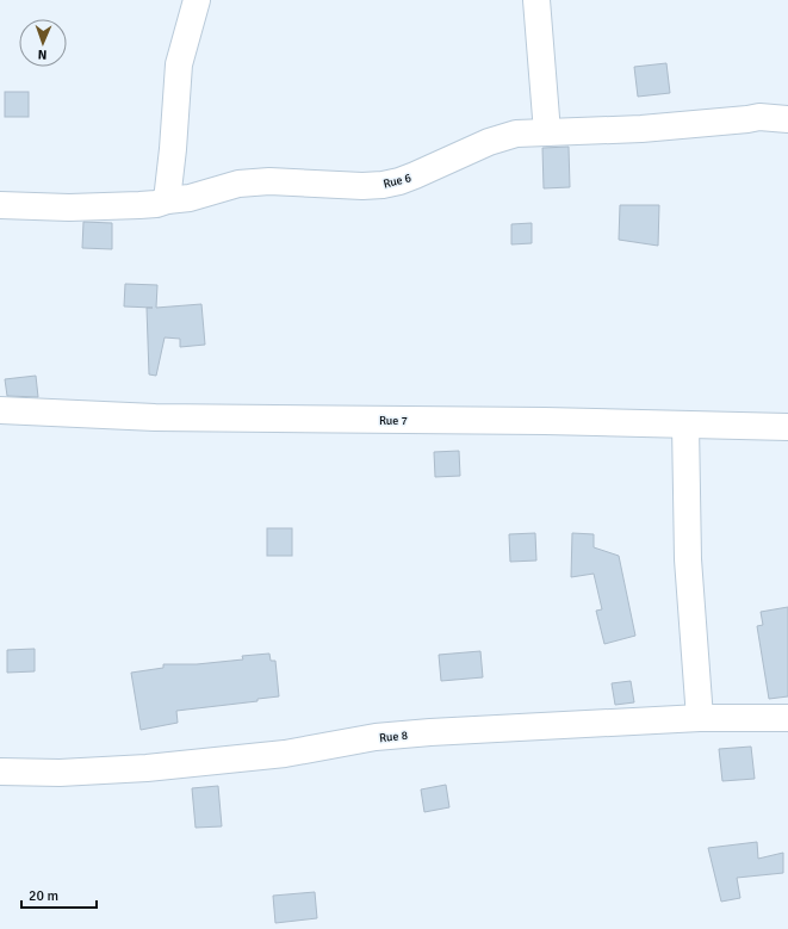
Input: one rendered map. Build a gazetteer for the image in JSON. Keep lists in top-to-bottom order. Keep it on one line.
{"streets":{"street":["Rue 6","Rue 7","Rue 8"]},"scale_bar":"20 m","north":"bottom"}
